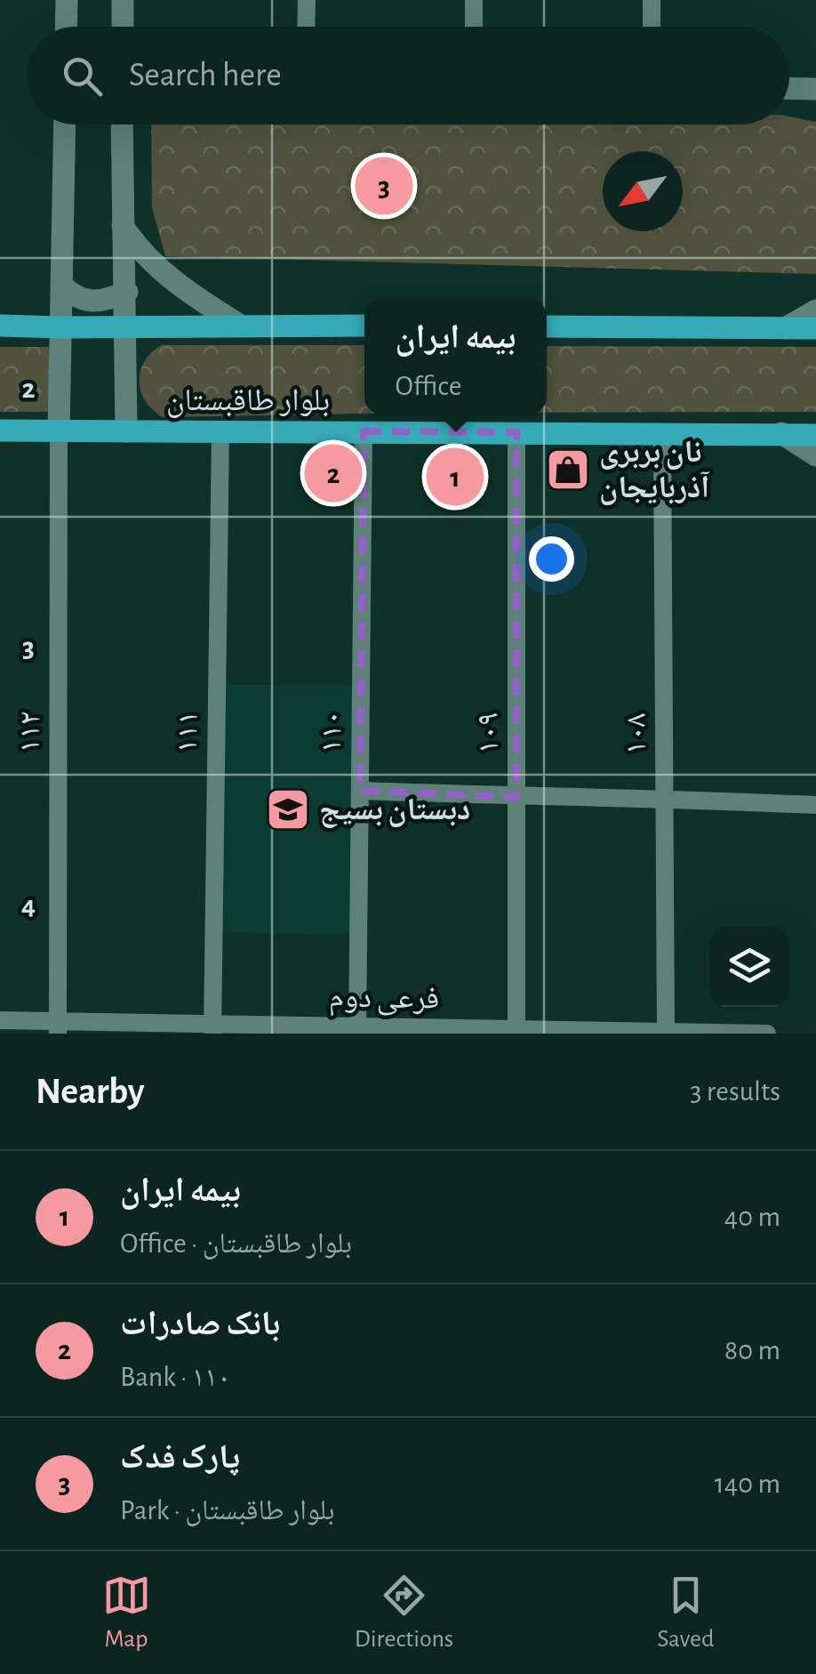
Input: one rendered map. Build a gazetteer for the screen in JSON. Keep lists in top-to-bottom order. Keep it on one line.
{"streets":{"main road":["بلوار طاقبستان"],"street":["۱۱۲","۱۱۱","۱۱۰","۱۰۹","۱۰۸","فرعی دوم"]},"crossings":[["بلوار طاقبستان","۱۱۲"],["بلوار طاقبستان","۱۱۱"],["بلوار طاقبستان","۱۱۰"],["بلوار طاقبستان","۱۰۹"],["بلوار طاقبستان","۱۰۸"],["۱۱۲","فرعی دوم"],["۱۱۱","فرعی دوم"],["۱۱۰","فرعی دوم"],["۱۰۹","فرعی دوم"],["۱۰۸","فرعی دوم"]],"places":{"shop":["نان بربری آذربایجان"],"school or university":["دبستان بسیج"]},"north":"bottom left","page":{"search":"Search here","pins":["3","2","1"],"popup":["بیمه ایران","Office"],"heading":["Nearby","3 results"],"list":[{"mark":"1","name":"بیمه ایران","note":"Office · بلوار طاقبستان","value":"40 m"},{"mark":"2","name":"بانک صادرات","note":"Bank · ۱۱۰","value":"80 m"},{"mark":"3","name":"پارک فدک","note":"Park · بلوار طاقبستان","value":"140 m"}],"nav":["Map","Directions","Saved"]},"grid":{"rows":["2","3","4"]}}
